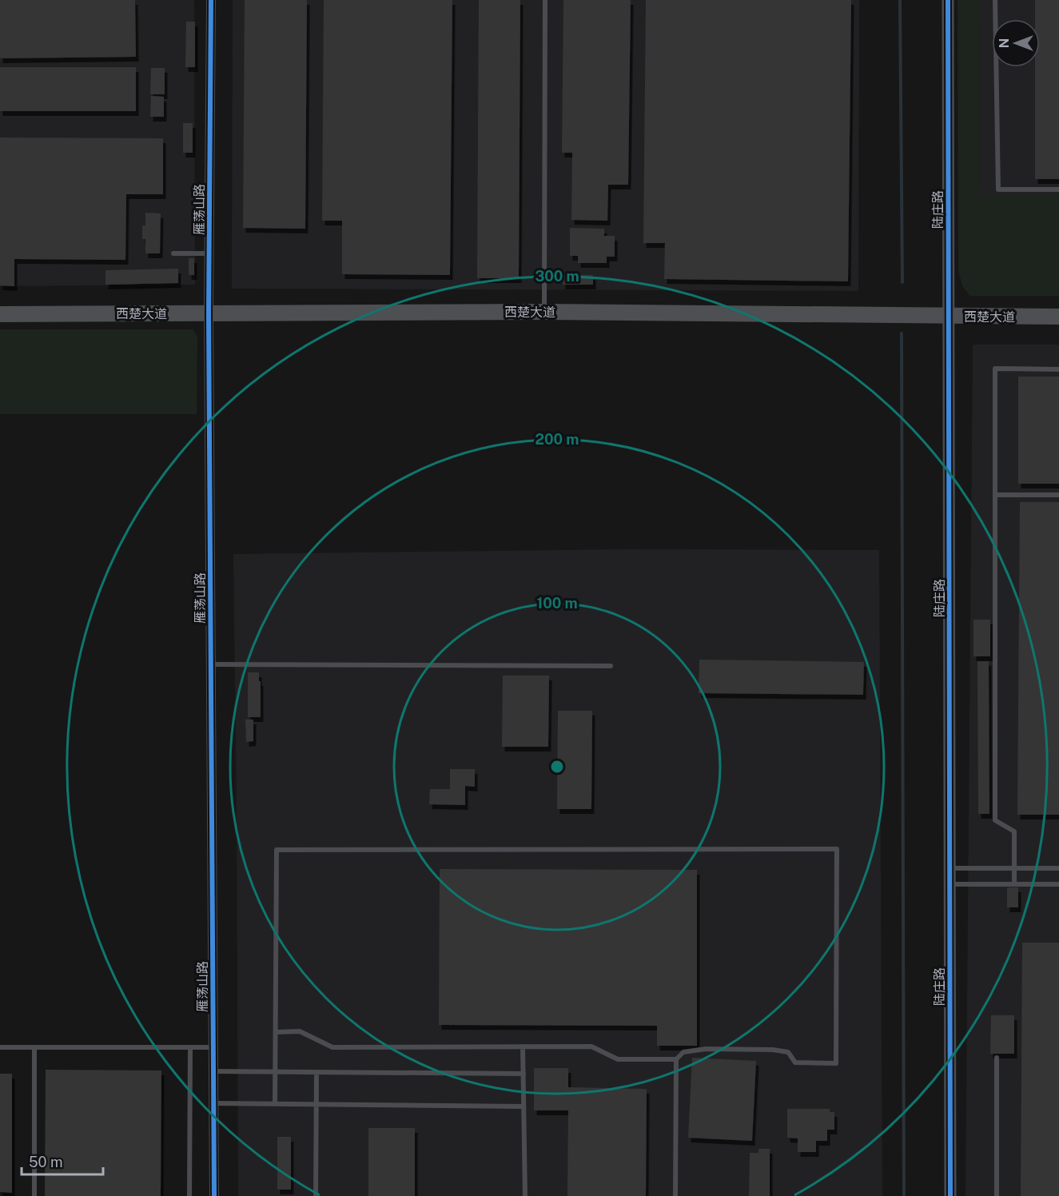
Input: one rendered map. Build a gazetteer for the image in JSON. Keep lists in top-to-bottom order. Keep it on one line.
{"streets":{"main road":["西楚大道"],"street":["雁荡山路","陆庄路"]},"crossings":[["雁荡山路","西楚大道"],["陆庄路","西楚大道"]],"scale_bar":"50 m","north":"left","rings":["300 m","200 m","100 m"]}
